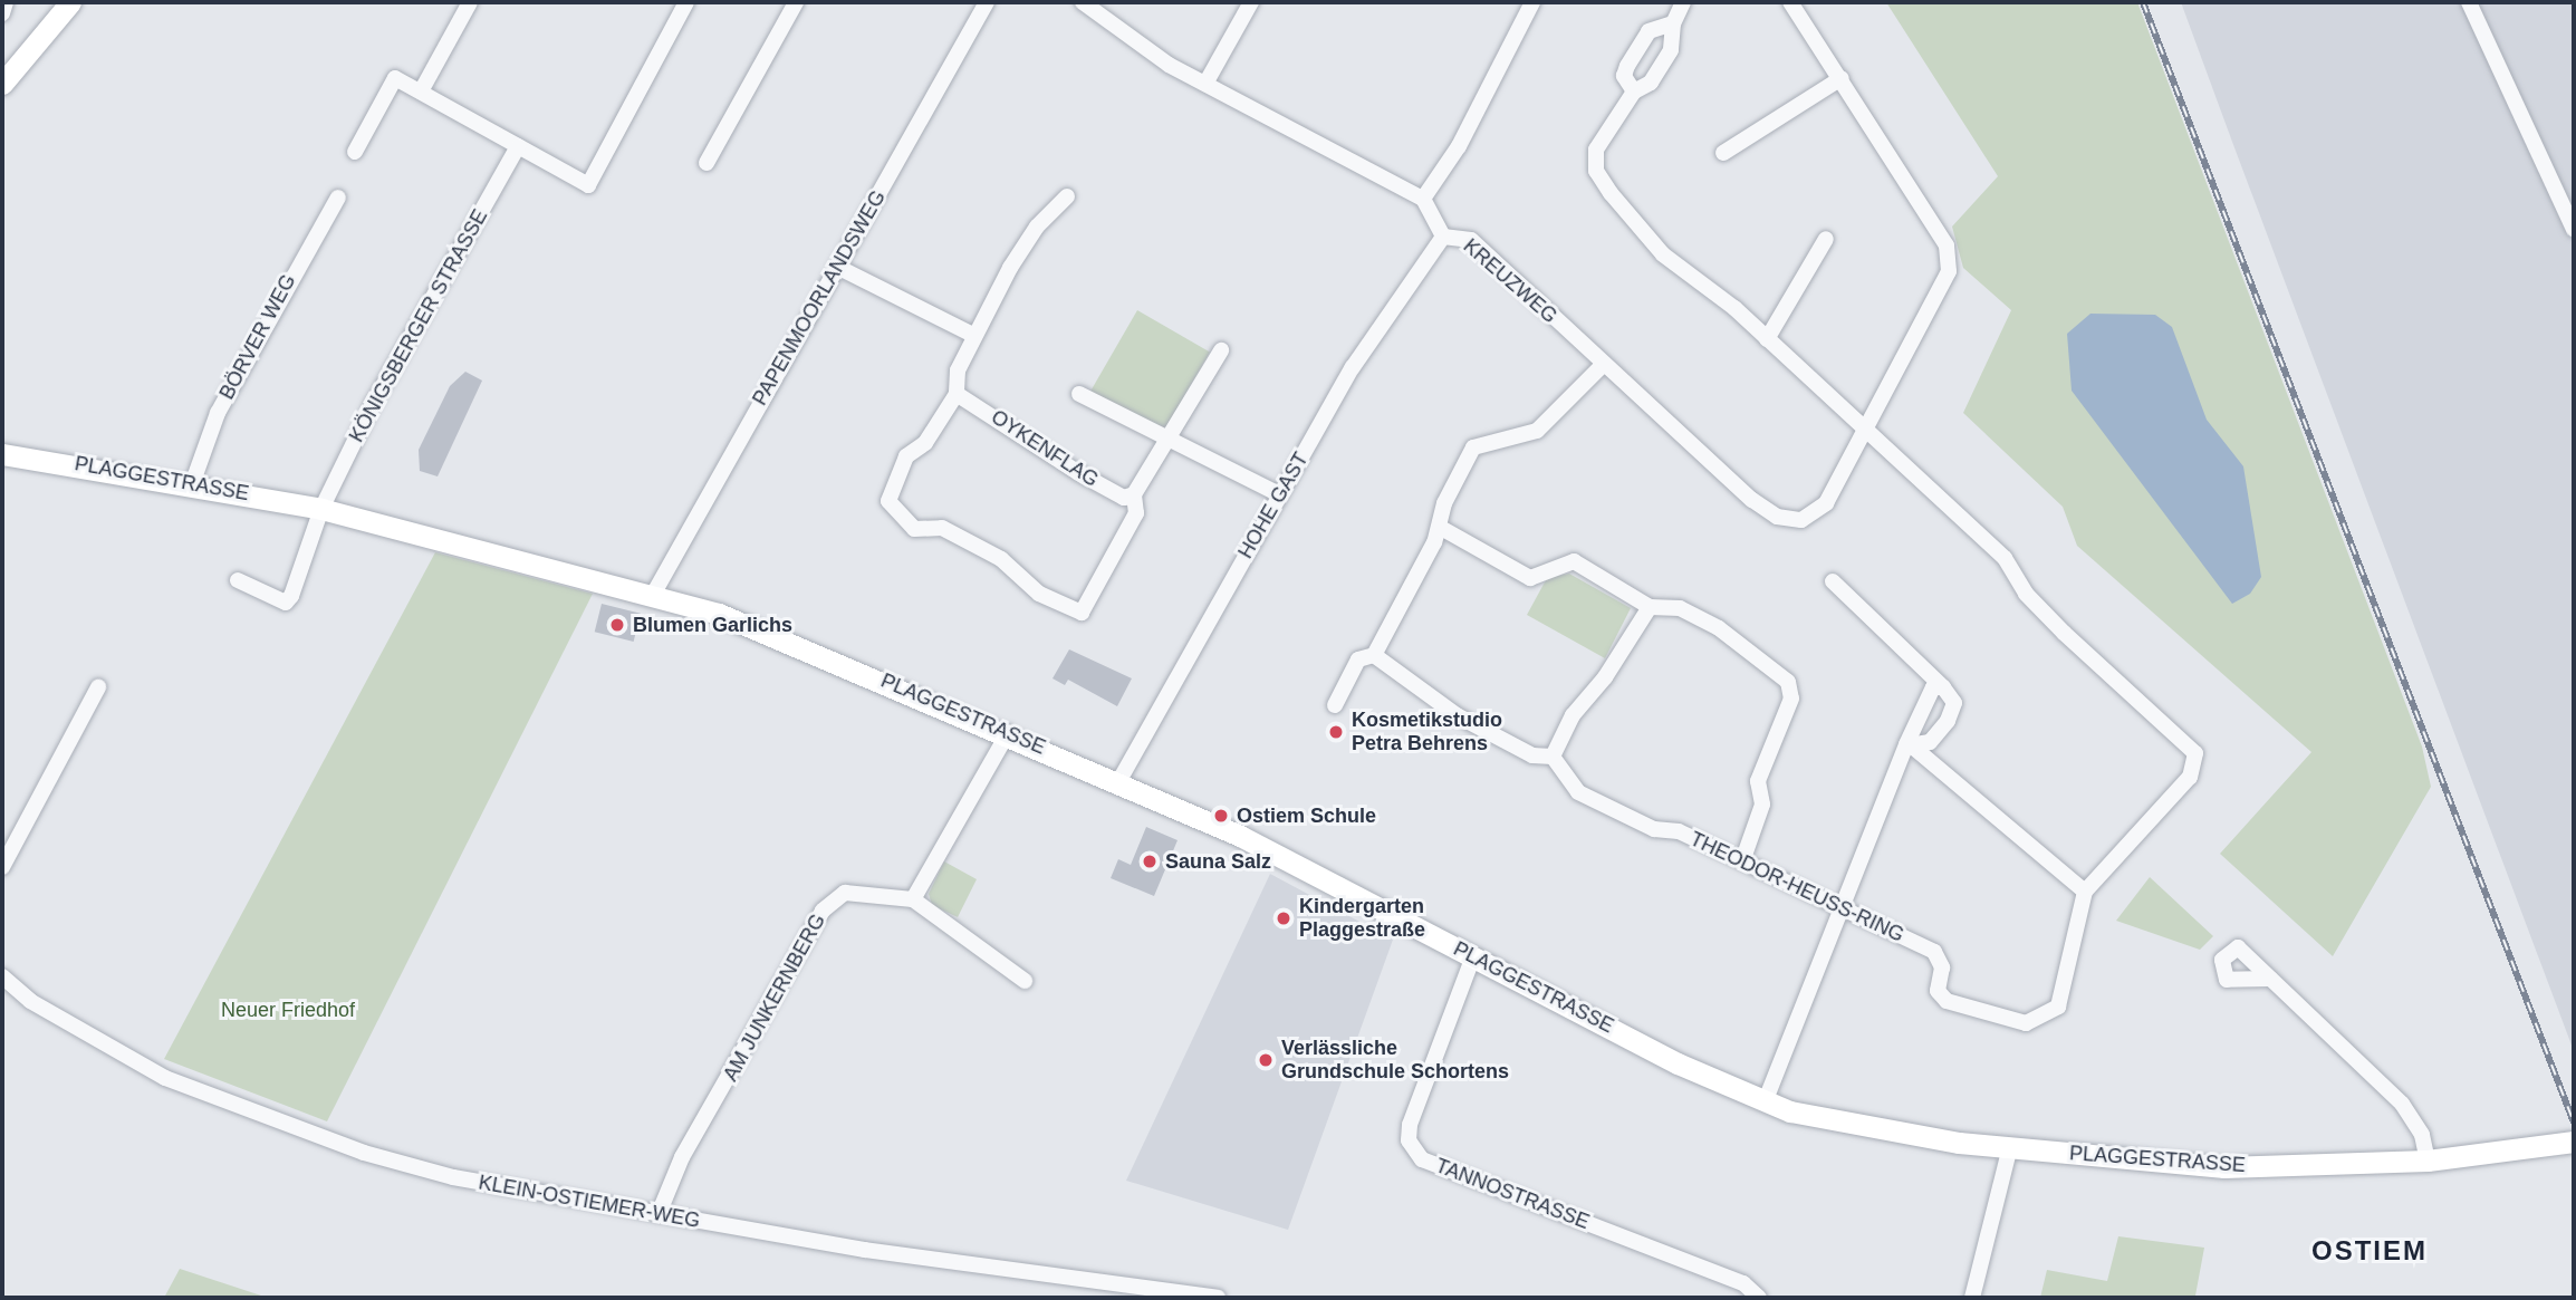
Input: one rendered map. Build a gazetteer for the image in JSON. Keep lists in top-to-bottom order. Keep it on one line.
{"streets":{"street":["KREUZWEG","PAPENMOORLANDSWEG","KÖNIGSBERGER STRASSE","BÖRVER WEG","OYKENFLAG","PLAGGESTRASSE","HOHE GAST","THEODOR-HEUSS-RING","AM JUNKERNBERG","TANNOSTRASSE","KLEIN-OSTIEMER-WEG"]},"crossings":[["KREUZWEG","HOHE GAST"],["PAPENMOORLANDSWEG","PLAGGESTRASSE"],["KÖNIGSBERGER STRASSE","PLAGGESTRASSE"],["BÖRVER WEG","PLAGGESTRASSE"],["PLAGGESTRASSE","HOHE GAST"],["PLAGGESTRASSE","TANNOSTRASSE"],["AM JUNKERNBERG","KLEIN-OSTIEMER-WEG"]],"districts":["OSTIEM"],"parks":["Neuer Friedhof"],"places":["Blumen Garlichs","Kosmetikstudio Petra Behrens","Ostiem Schule","Sauna Salz","Kindergarten Plaggestraße","Verlässliche Grundschule Schortens"]}
